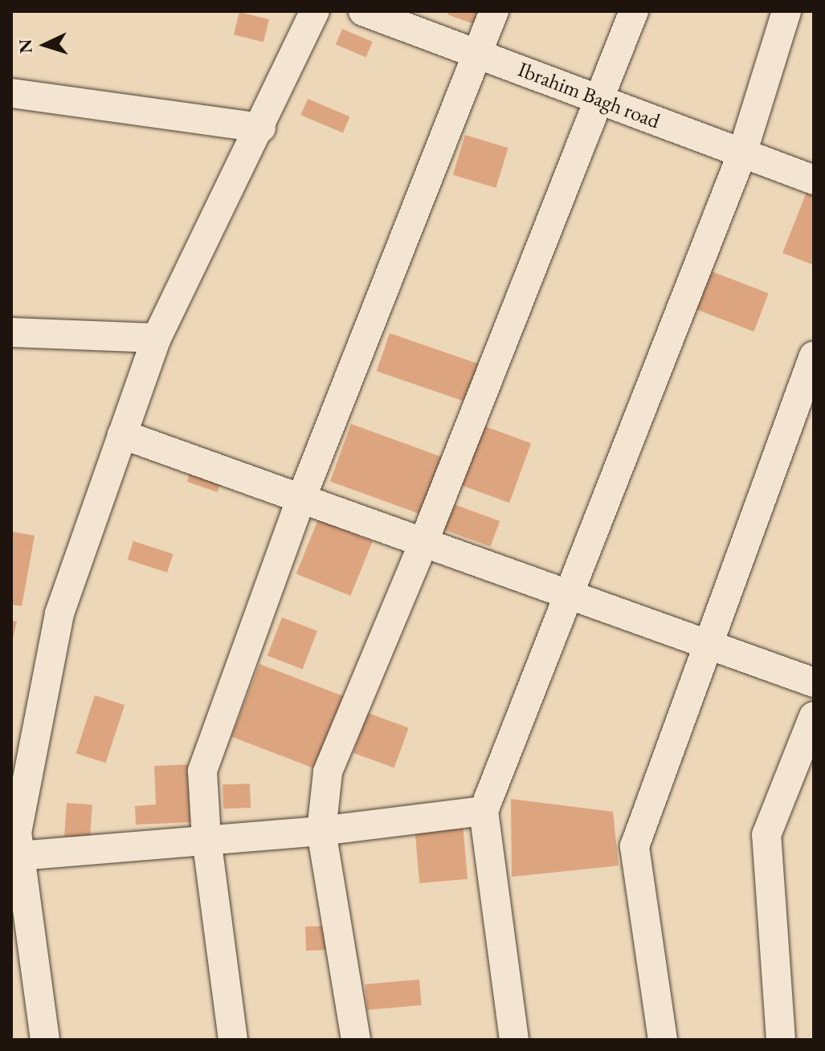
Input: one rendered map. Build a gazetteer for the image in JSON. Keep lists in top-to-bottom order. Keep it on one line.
{"streets":{"street":["Ibrahim Bagh road"]},"north":"left"}
